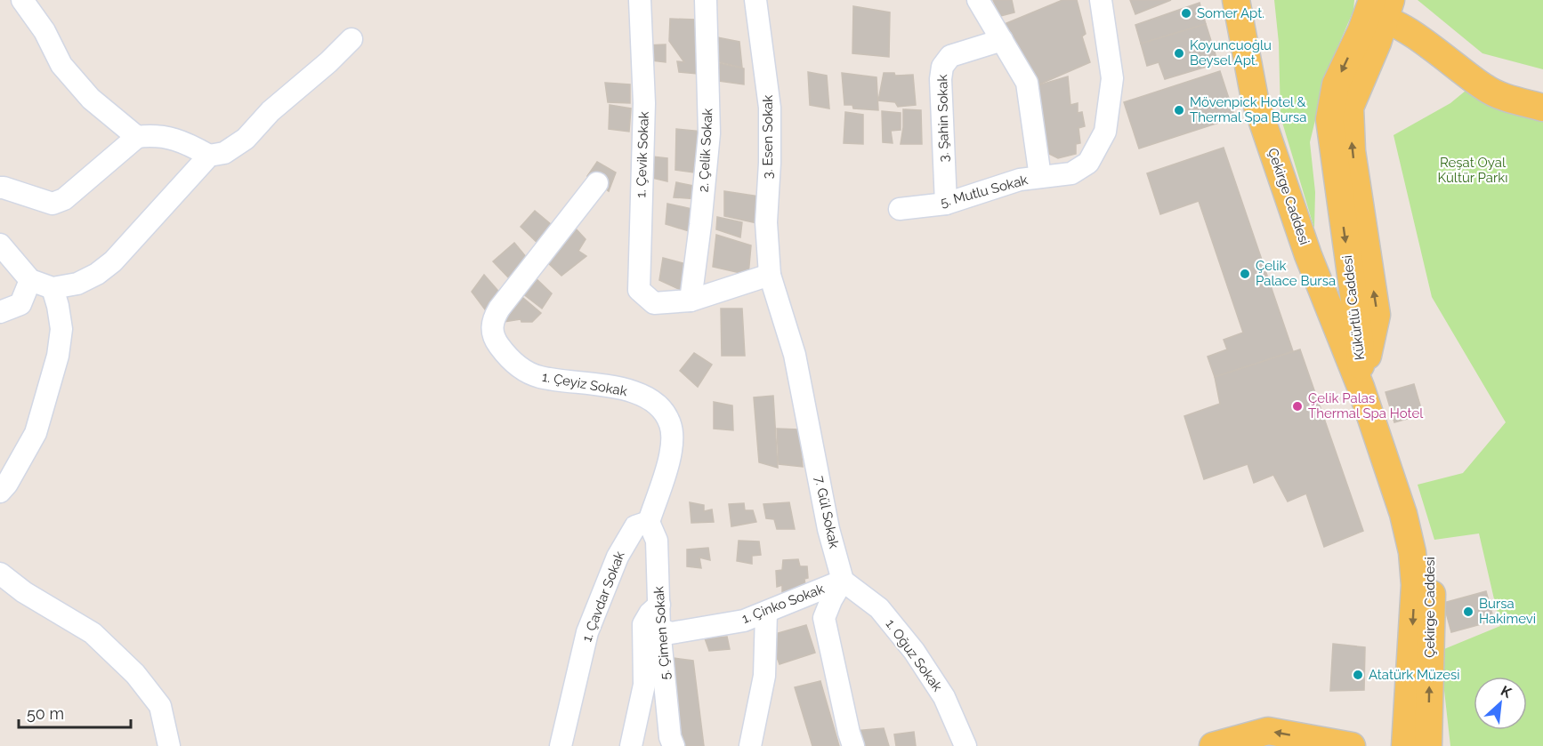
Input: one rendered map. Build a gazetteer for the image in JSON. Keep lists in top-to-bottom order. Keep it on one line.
{"streets":{"main road":["Çekirge Caddesi","Kükürtlü Caddesi"],"street":["3. Şahin Sokak","3. Esen Sokak","2. Çelik Sokak","1. Çevik Sokak","5. Mutlu Sokak","1. Çeyiz Sokak","7. Gül Sokak","1. Çavdar Sokak","1. Çinko Sokak","5. Çimen Sokak","1. Oğuz Sokak"]},"crossings":[["3. Şahin Sokak","5. Mutlu Sokak"],["3. Esen Sokak","7. Gül Sokak"],["2. Çelik Sokak","1. Çevik Sokak"],["Çekirge Caddesi","Kükürtlü Caddesi"],["1. Çeyiz Sokak","1. Çavdar Sokak"],["1. Çeyiz Sokak","5. Çimen Sokak"],["7. Gül Sokak","1. Çinko Sokak"],["7. Gül Sokak","1. Oğuz Sokak"],["1. Çavdar Sokak","5. Çimen Sokak"],["1. Çinko Sokak","5. Çimen Sokak"],["1. Çinko Sokak","1. Oğuz Sokak"]],"parks":["Reşat Oyal Kültür Parkı"],"places":["Somer Apt.","Koyuncuoğlu Beysel Apt.","Mövenpick Hotel & Thermal Spa Bursa","Çelik Palace Bursa","Çelik Palas Thermal Spa Hotel","Bursa Hakimevi","Atatürk Müzesi"],"scale_bar":"50 m","north":"top right"}
